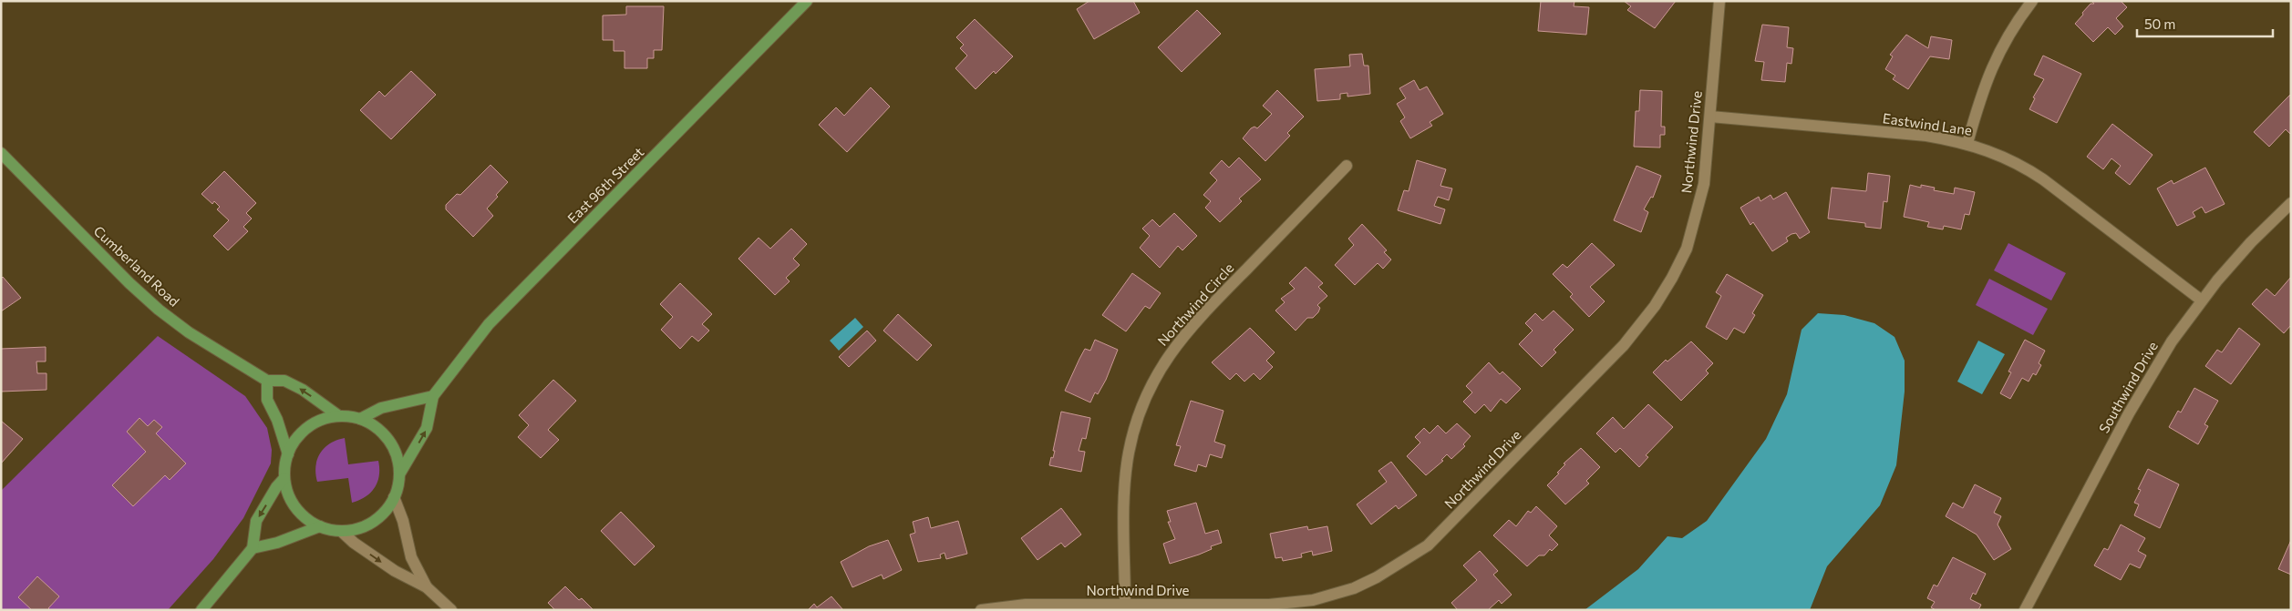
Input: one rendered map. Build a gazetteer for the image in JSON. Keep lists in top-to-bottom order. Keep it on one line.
{"streets":{"main road":["East 96th Street","Cumberland Road"],"street":["Eastwind Lane","Northwind Drive","Northwind Circle","Southwind Drive"]},"crossings":[["Eastwind Lane","Northwind Drive"],["Eastwind Lane","Southwind Drive"],["Northwind Drive","Northwind Circle"],["East 96th Street","Cumberland Road"]],"scale_bar":"50 m"}
